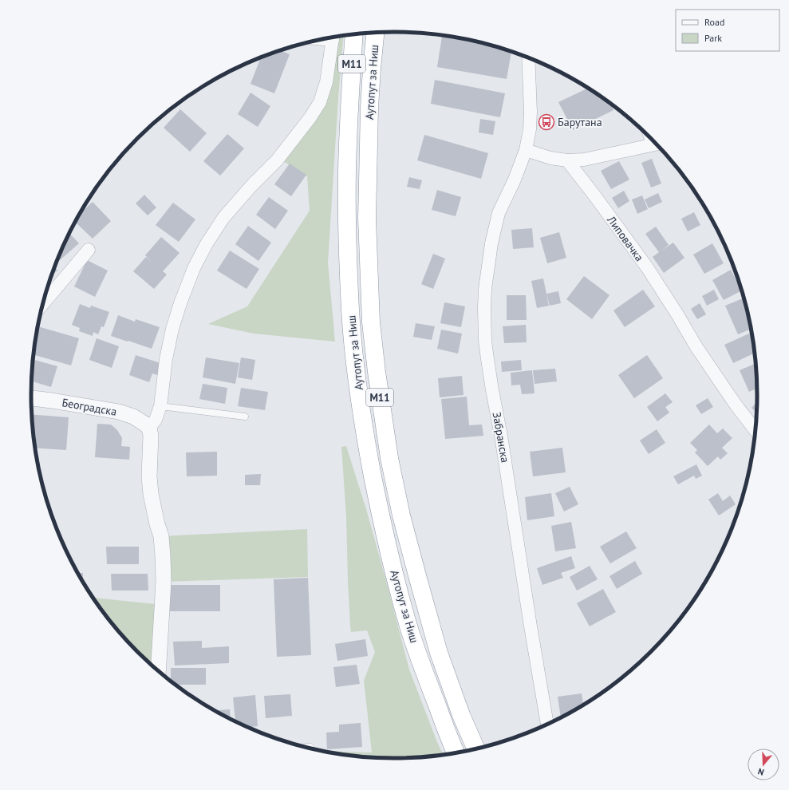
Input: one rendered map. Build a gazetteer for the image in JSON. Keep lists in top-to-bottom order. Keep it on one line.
{"streets":{"highway":["M11","Аутопут за Ниш"],"street":["Липовачка","Београдска","Забранска"]},"places":{"bus stop":["Барутана"]},"legend":["Road","Park"],"north":"bottom"}
